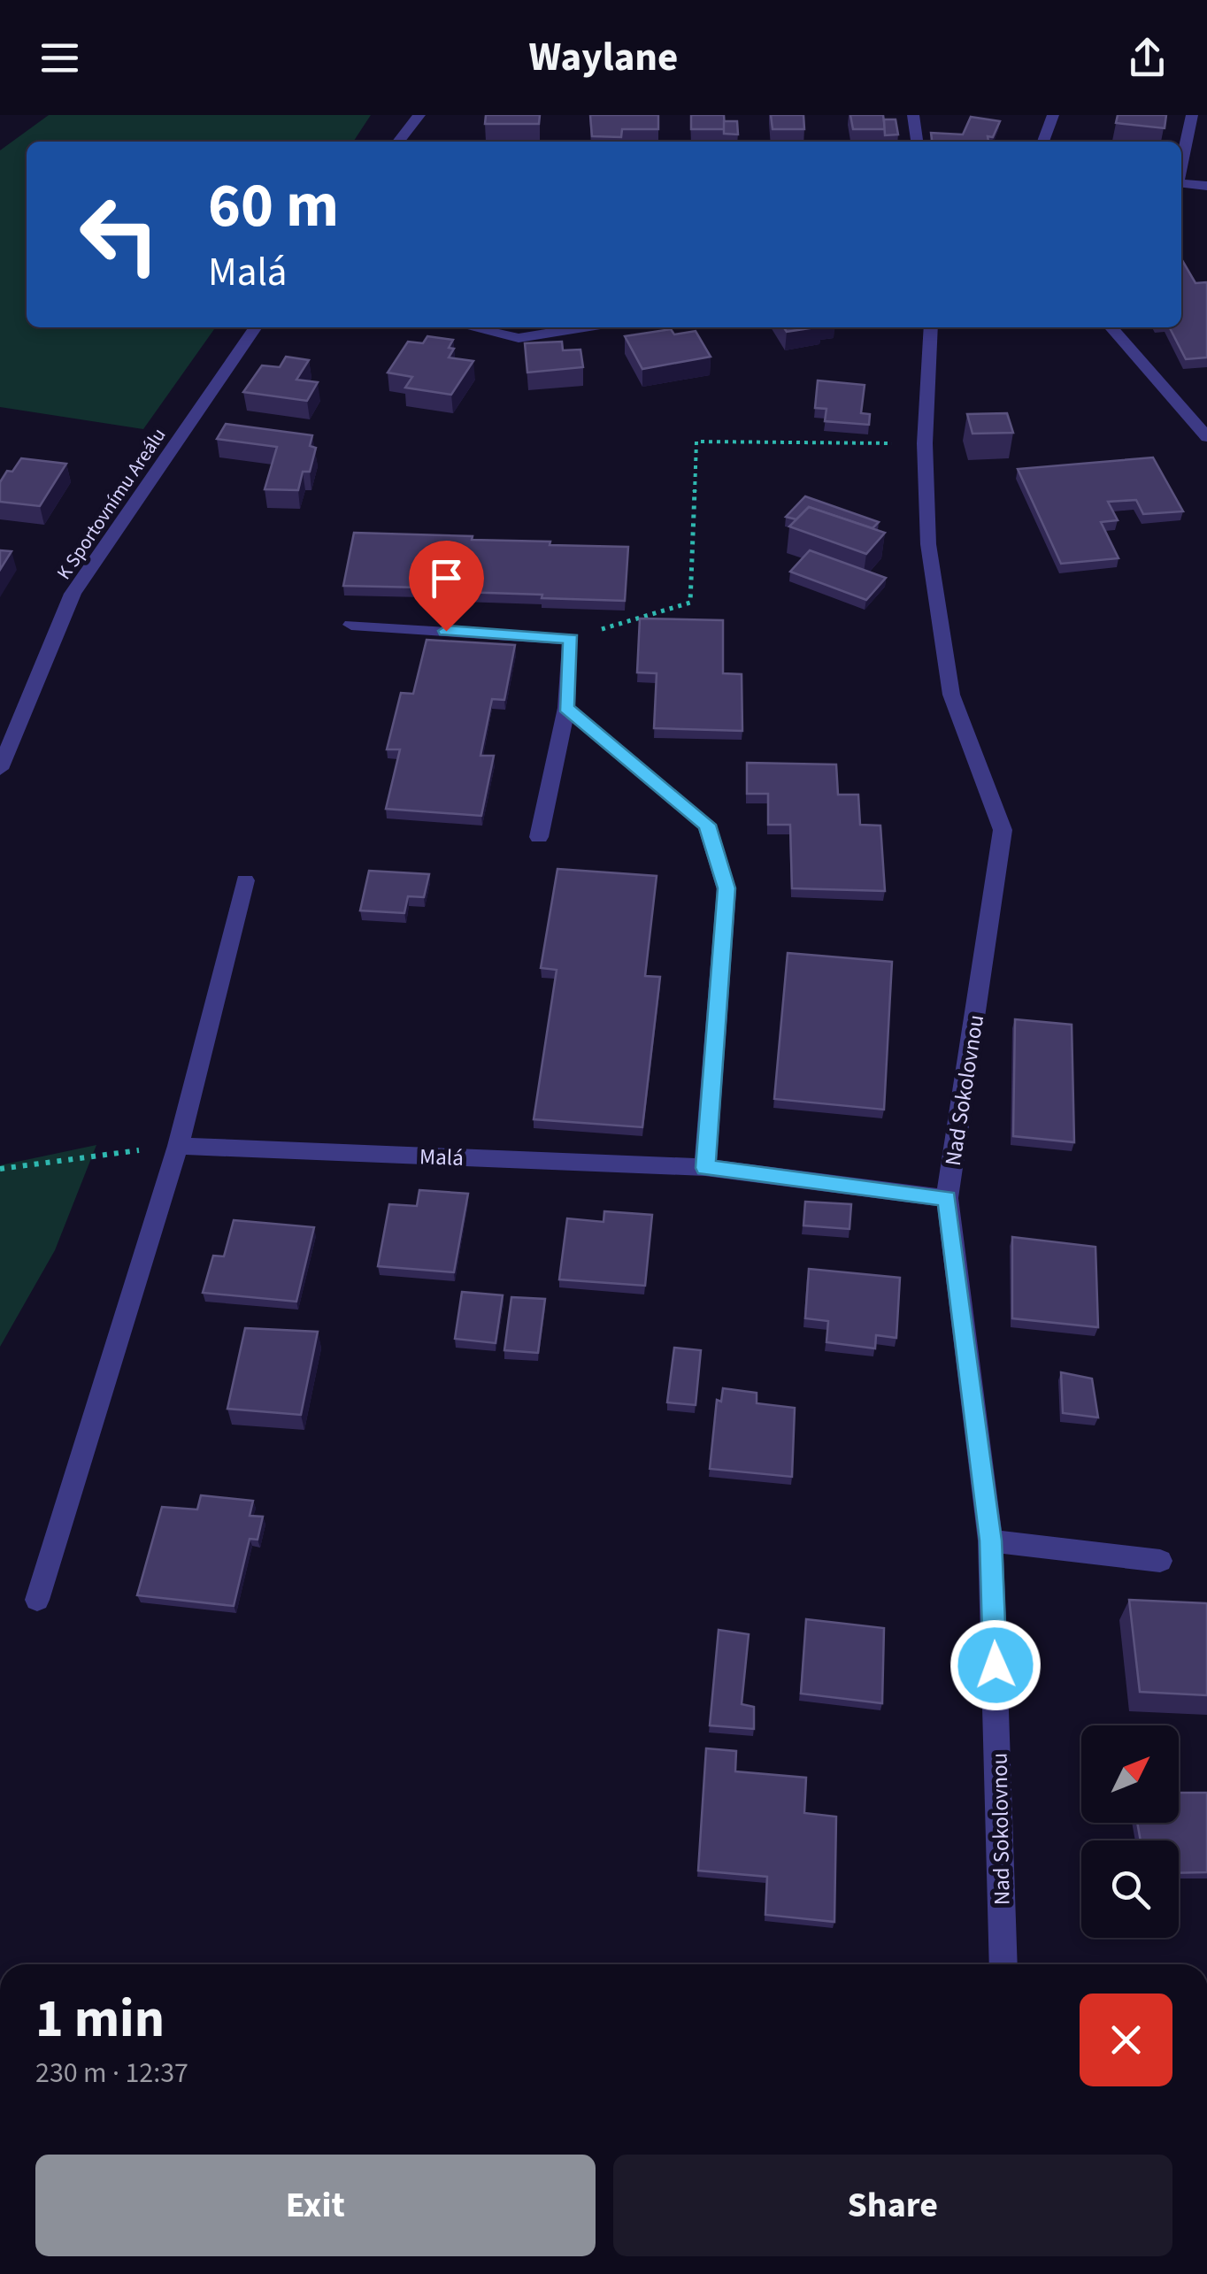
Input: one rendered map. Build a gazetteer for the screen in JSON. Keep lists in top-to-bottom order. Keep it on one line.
{"streets":{"street":["K Sportovnímu Areálu","Nad Sokolovnou","Malá"]},"crossings":[["Nad Sokolovnou","Malá"]],"north":"top right","page":{"header":"Waylane","turn":["60 m","Malá"],"heading":["1 min","230 m · 12:37"],"buttons":["Exit","Share"]}}
